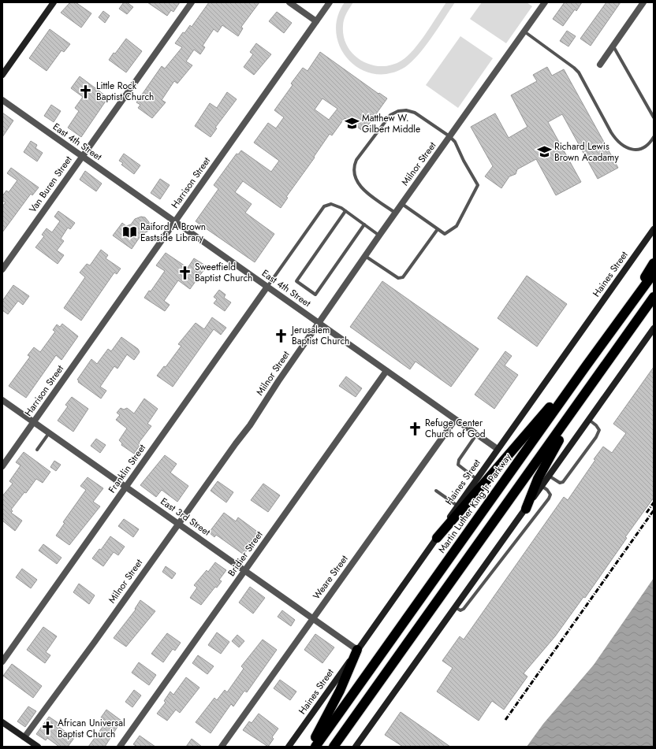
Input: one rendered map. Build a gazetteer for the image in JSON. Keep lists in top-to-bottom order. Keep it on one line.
{"streets":{"highway":["Martin Luther King Jr. Parkway"],"street":["East 4th Street","Milnor Street","Harrison Street","Van Buren Street","Haines Street","Franklin Street","East 3rd Street","Bridier Street","Weare Street"]},"crossings":[["East 4th Street","Milnor Street"],["East 4th Street","Harrison Street"],["East 4th Street","Van Buren Street"],["East 4th Street","Haines Street"],["East 4th Street","Franklin Street"],["East 4th Street","Bridier Street"],["East 4th Street","Weare Street"],["Milnor Street","East 3rd Street"],["Harrison Street","East 3rd Street"],["Haines Street","East 3rd Street"],["Franklin Street","East 3rd Street"],["East 3rd Street","Bridier Street"],["East 3rd Street","Weare Street"]],"places":{"church":["Little Rock Baptist Church","Sweetfield Baptist Church","Jerusalem Baptist Church","Refuge Center Church of God","African Universal Baptist Church"],"school or university":["Matthew W. Gilbert Middle","Richard Lewis Brown Acadamy"],"library":["Raiford A Brown Eastside Library"]}}
